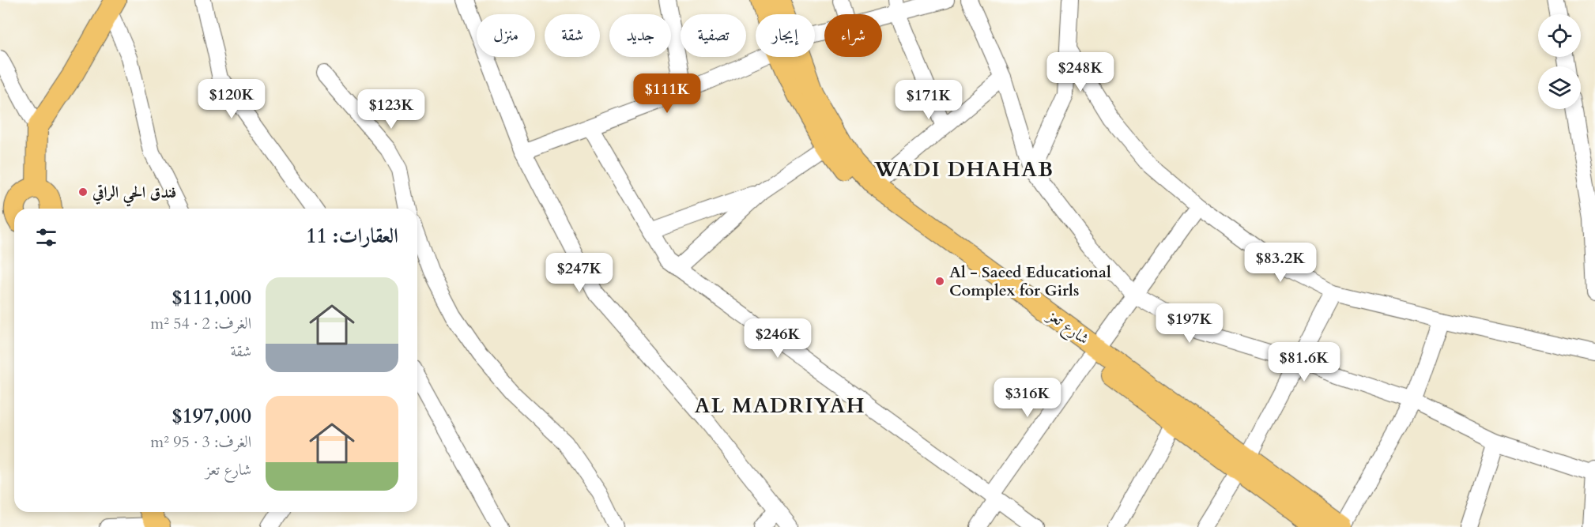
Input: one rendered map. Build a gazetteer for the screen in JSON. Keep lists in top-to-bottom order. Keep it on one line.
{"streets":{"main road":["شارع تعز"]},"districts":["WADI DHAHAB","AL MADRIYAH"],"places":["فندق الحي الراقي","Al - Saeed Educational Complex for Girls"],"page":{"chip":["شراء","إيجار","تصفية","جديد","شقة","منزل"],"price":["$248K","$111K","$120K","$171K","$123K","$83.2K","$247K","$197K","$246K","$81.6K","$316K"],"heading":"العقارات: 11","list":[{"name":"$111,000","note":"الغرف: 2 · 54 m² · شقة"},{"name":"$197,000","note":"الغرف: 3 · 95 m² · شارع تعز"}]}}
